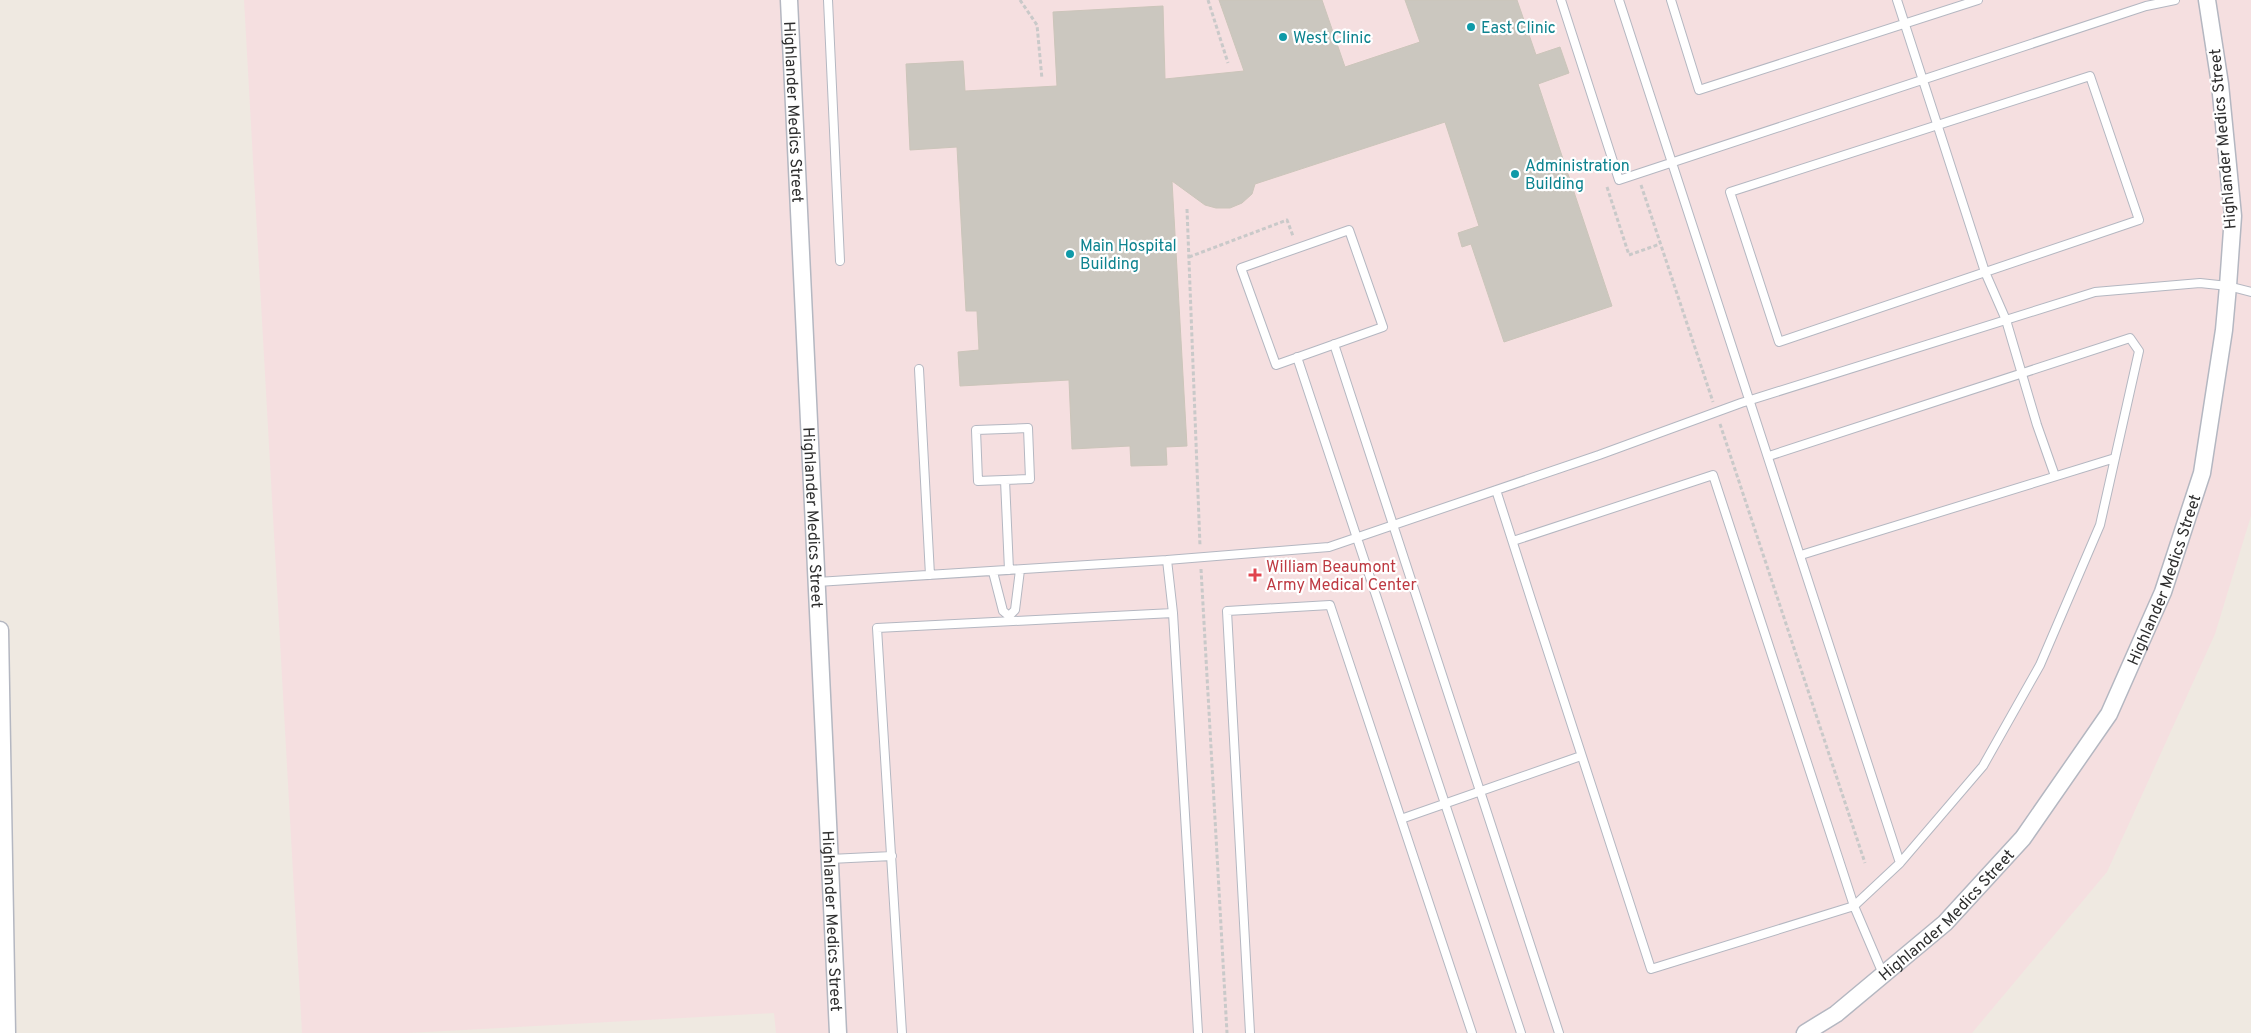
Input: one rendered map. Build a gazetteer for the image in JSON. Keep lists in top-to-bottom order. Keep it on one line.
{"streets":{"street":["Highlander Medics Street"]},"places":{"other":["East Clinic","West Clinic","Administration Building","Main Hospital Building"],"health":["William Beaumont Army Medical Center"]}}
